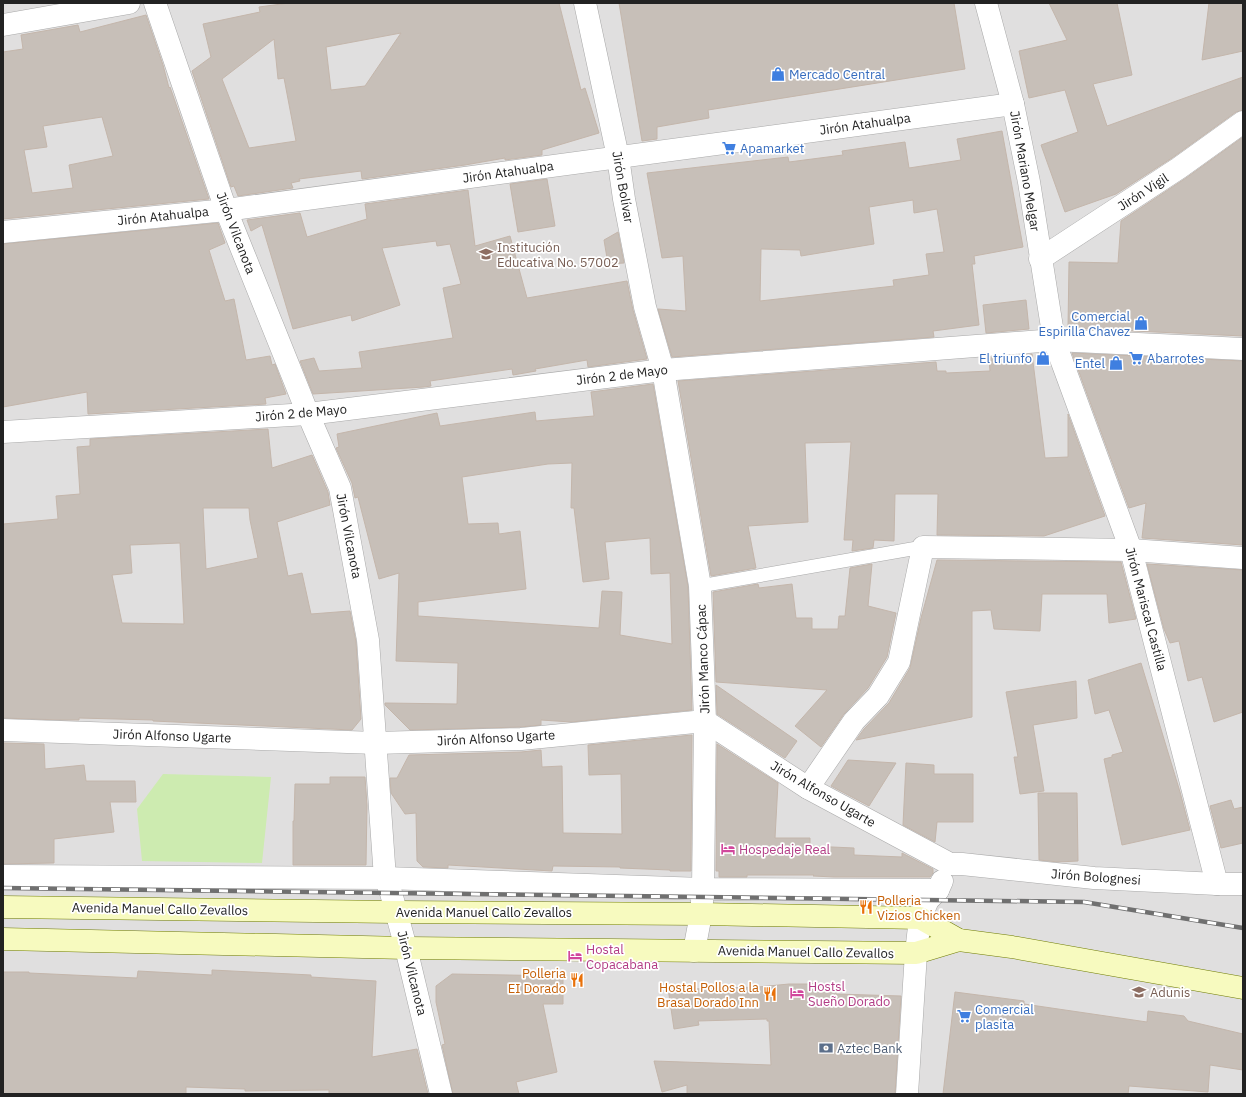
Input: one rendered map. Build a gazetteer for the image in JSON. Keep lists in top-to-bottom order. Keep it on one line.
{"streets":{"street":["Jirón Atahualpa","Jirón Mariano Melgar","Jirón Bolívar","Jirón Vigil","Jirón Vilcanota","Jirón 2 de Mayo","Jirón Mariscal Castilla","Jirón Manco Cápac","Jirón Alfonso Ugarte","Jirón Bolognesi","Avenida Manuel Callo Zevallos"]},"crossings":[["Jirón Atahualpa","Jirón Mariano Melgar"],["Jirón Atahualpa","Jirón Bolívar"],["Jirón Atahualpa","Jirón Vilcanota"],["Jirón Mariano Melgar","Jirón Vigil"],["Jirón Mariano Melgar","Jirón 2 de Mayo"],["Jirón Mariano Melgar","Jirón Mariscal Castilla"],["Jirón Bolívar","Jirón 2 de Mayo"],["Jirón Bolívar","Jirón Manco Cápac"],["Jirón Vilcanota","Jirón 2 de Mayo"],["Jirón Vilcanota","Jirón Alfonso Ugarte"],["Jirón Vilcanota","Avenida Manuel Callo Zevallos"],["Jirón 2 de Mayo","Jirón Mariscal Castilla"],["Jirón 2 de Mayo","Jirón Manco Cápac"],["Jirón Mariscal Castilla","Jirón Bolognesi"],["Jirón Manco Cápac","Jirón Alfonso Ugarte"],["Jirón Manco Cápac","Avenida Manuel Callo Zevallos"],["Jirón Alfonso Ugarte","Jirón Bolognesi"]],"places":{"shop":["Mercado Central","Comercial Espirilla Chavez","El triunfo","Entel"],"supermarket":["Apamarket","Abarrotes","Comercial plasita"],"school or university":["Institución Educativa No. 57002","Adunis"],"hotel":["Hospedaje Real","Hostal Copacabana","Hostsl Sueño Dorado"],"restaurant":["Polleria Vizios Chicken","Polleria EI Dorado","Hostal Pollos a la Brasa Dorado Inn"],"bank":["Aztec Bank"]}}
